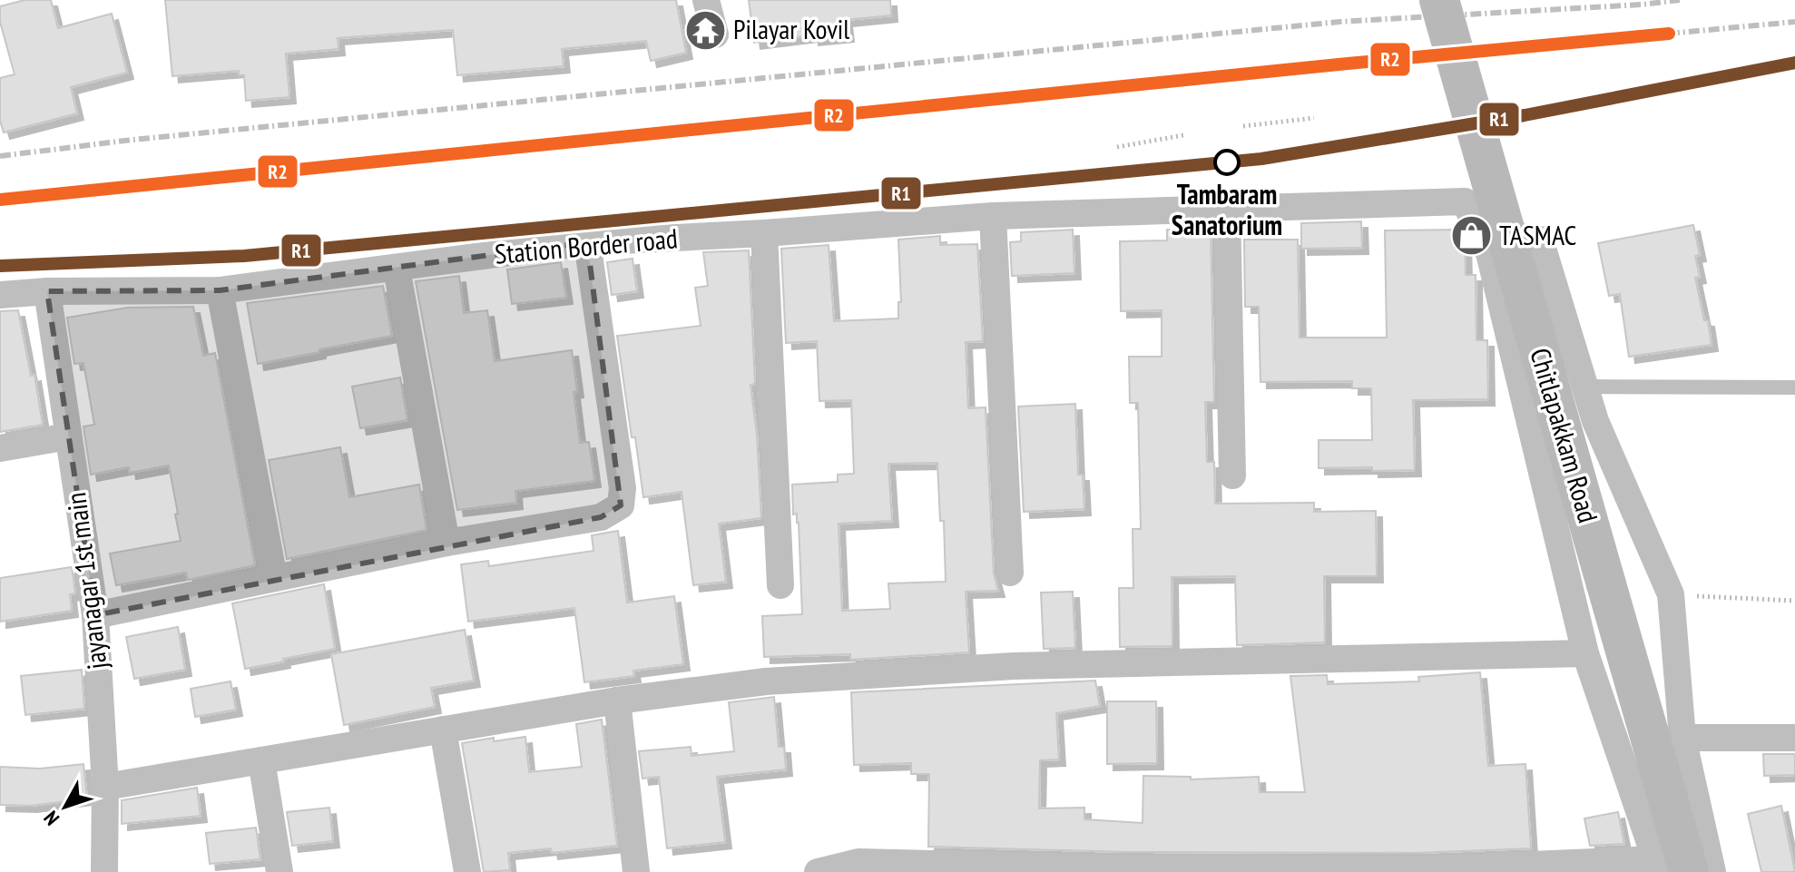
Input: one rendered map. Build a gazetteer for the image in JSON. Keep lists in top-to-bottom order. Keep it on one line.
{"streets":{"street":["Station Border road","Chitlapakkam Road","jayanagar 1st main"]},"crossings":[["Station Border road","jayanagar 1st main"]],"places":{"temple":["Pilayar Kovil"],"other":["Tambaram Sanatorium"],"shop":["TASMAC"]},"lines":["transit line R2","transit line R1"],"north":"bottom left"}
